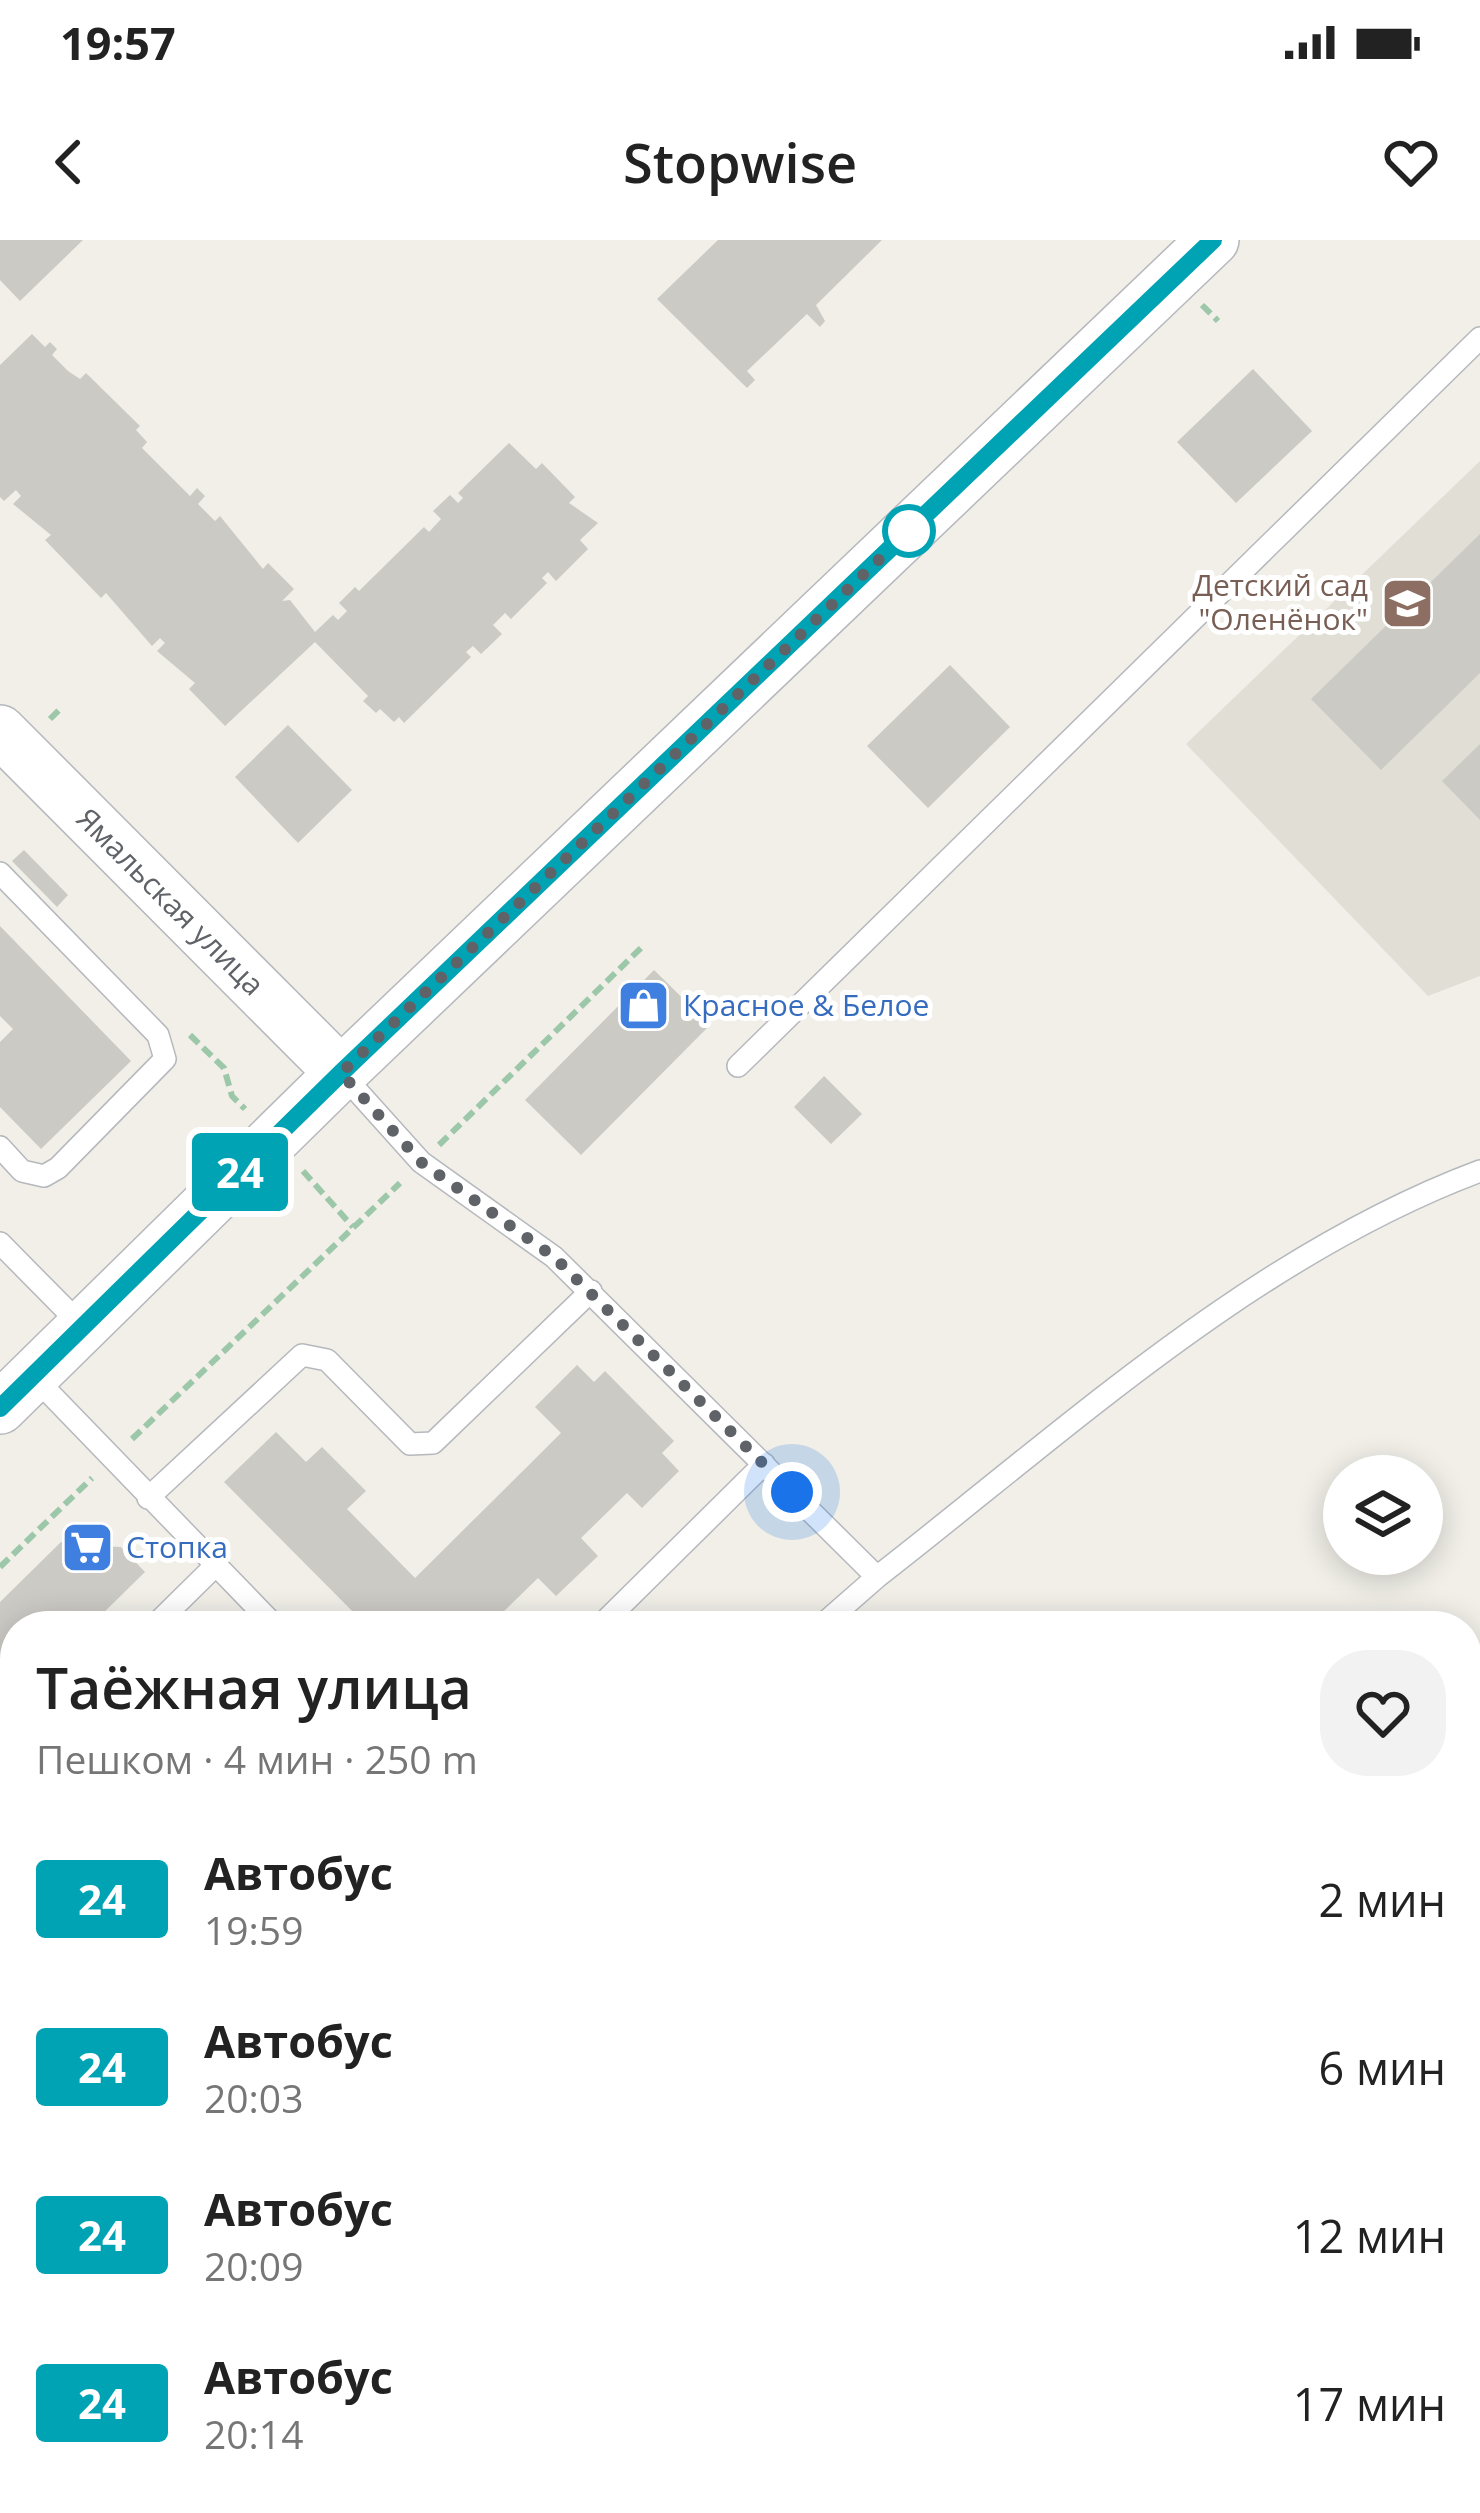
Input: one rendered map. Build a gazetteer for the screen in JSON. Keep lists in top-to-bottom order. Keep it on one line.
{"streets":{"street":["Ямальская улица"]},"places":{"school or university":["Детский сад \"Оленёнок\""],"shop":["Красное & Белое"],"supermarket":["Стопка"]},"lines":["bus line 24"],"page":{"status":"19:57","header":"Stopwise","on_map":"24","heading":["Таёжная улица","Пешком · 4 мин · 250 m"],"list":[{"mark":"24","name":"Автобус","note":"19:59","value":"2 мин"},{"mark":"24","name":"Автобус","note":"20:03","value":"6 мин"},{"mark":"24","name":"Автобус","note":"20:09","value":"12 мин"},{"mark":"24","name":"Автобус","note":"20:14","value":"17 мин"}]}}
